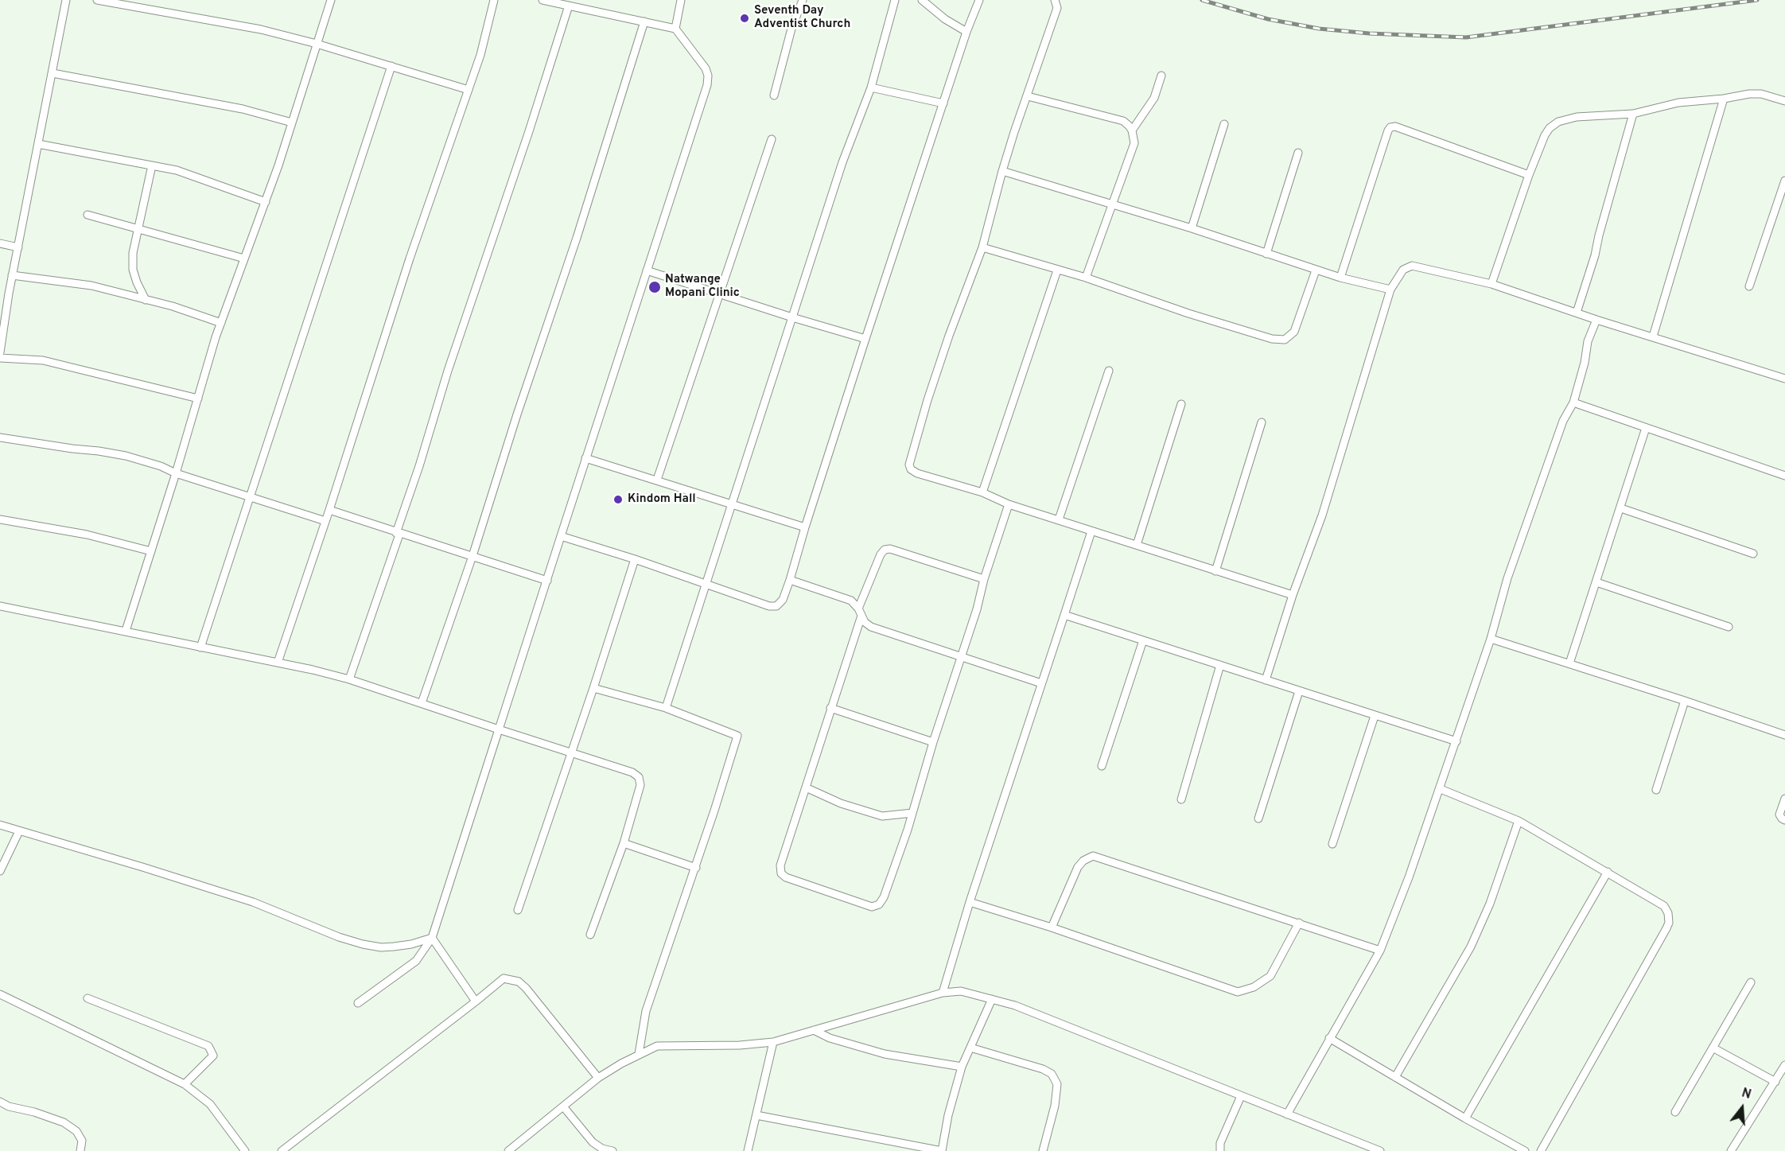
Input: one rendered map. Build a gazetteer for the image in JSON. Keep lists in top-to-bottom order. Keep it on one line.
{"places":["Seventh Day Adventist Church","Natwange Mopani Clinic","Kindom Hall"],"north":"top"}
